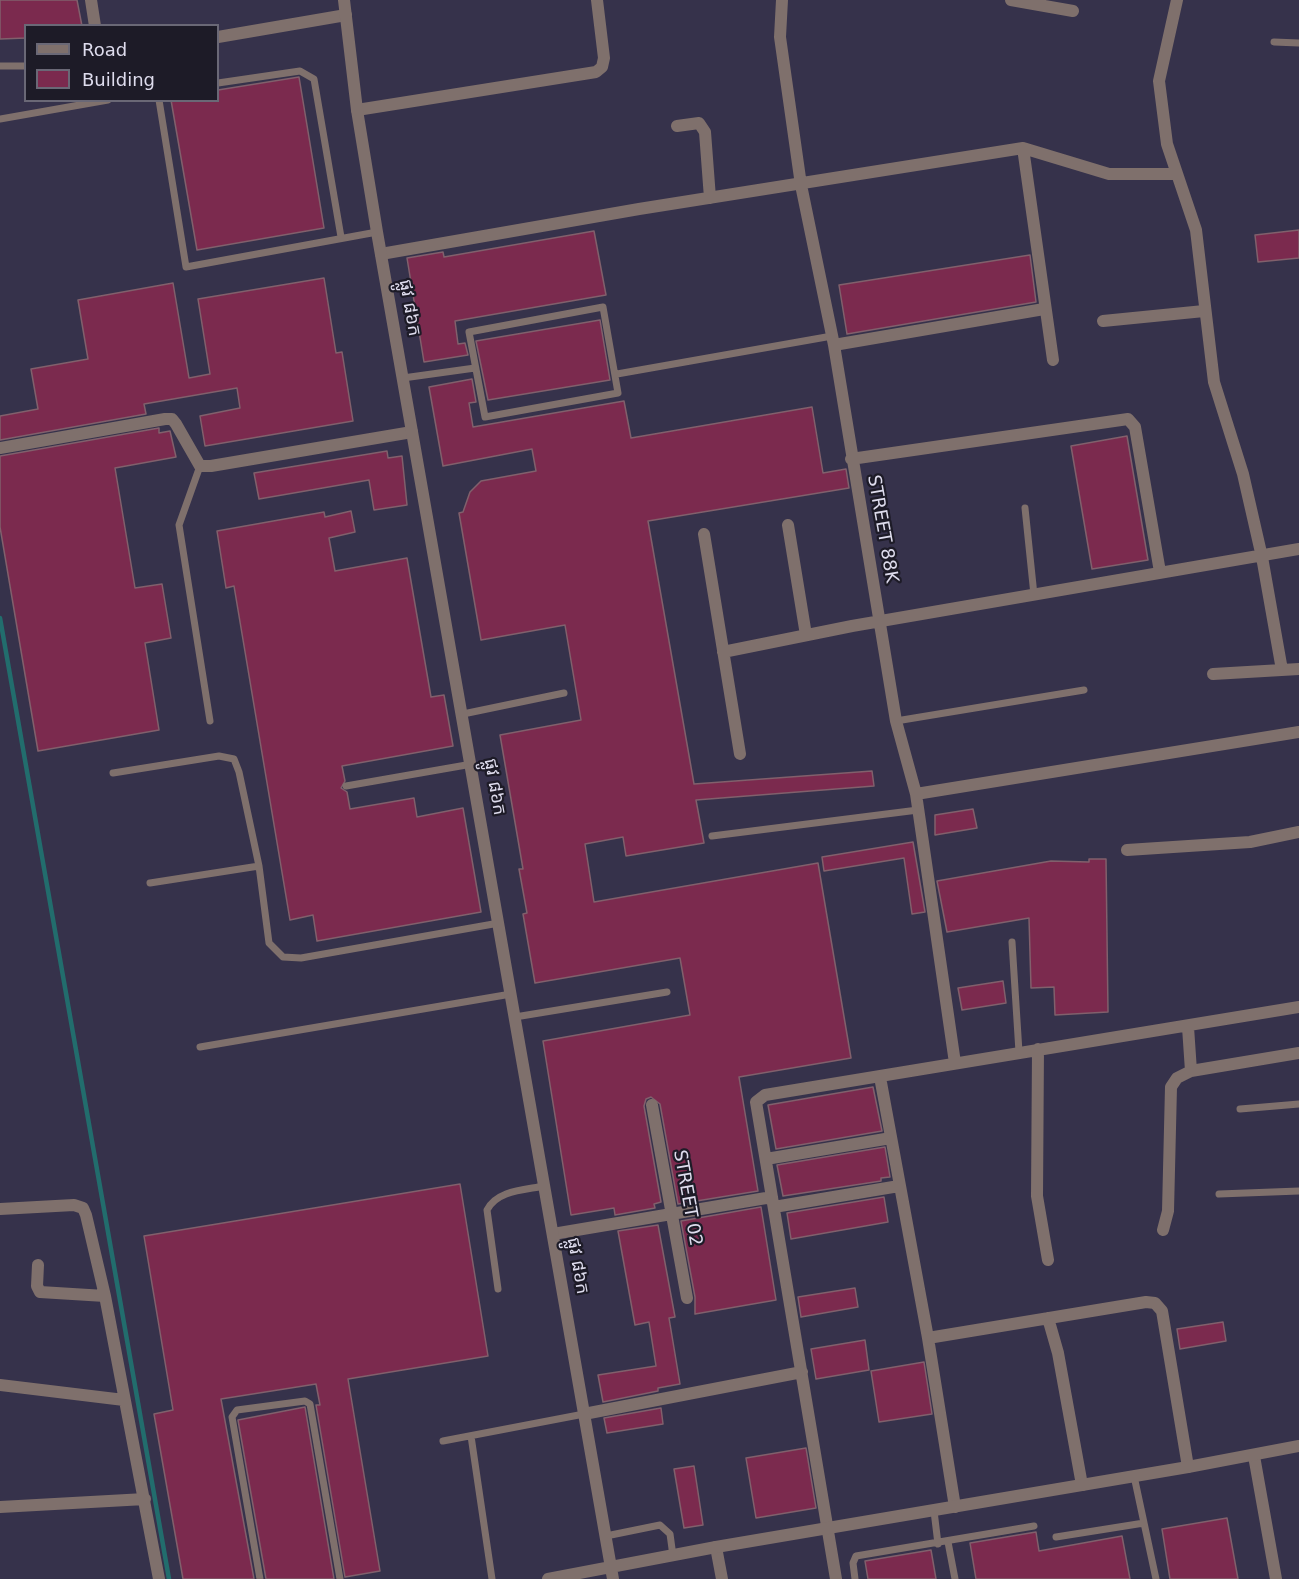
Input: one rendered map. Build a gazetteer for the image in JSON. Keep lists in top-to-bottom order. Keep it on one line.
{"streets":{"street":["ផ្លូវ ៨៦ក","STREET 88K","STREET 02"]},"legend":["Road","Building"]}
